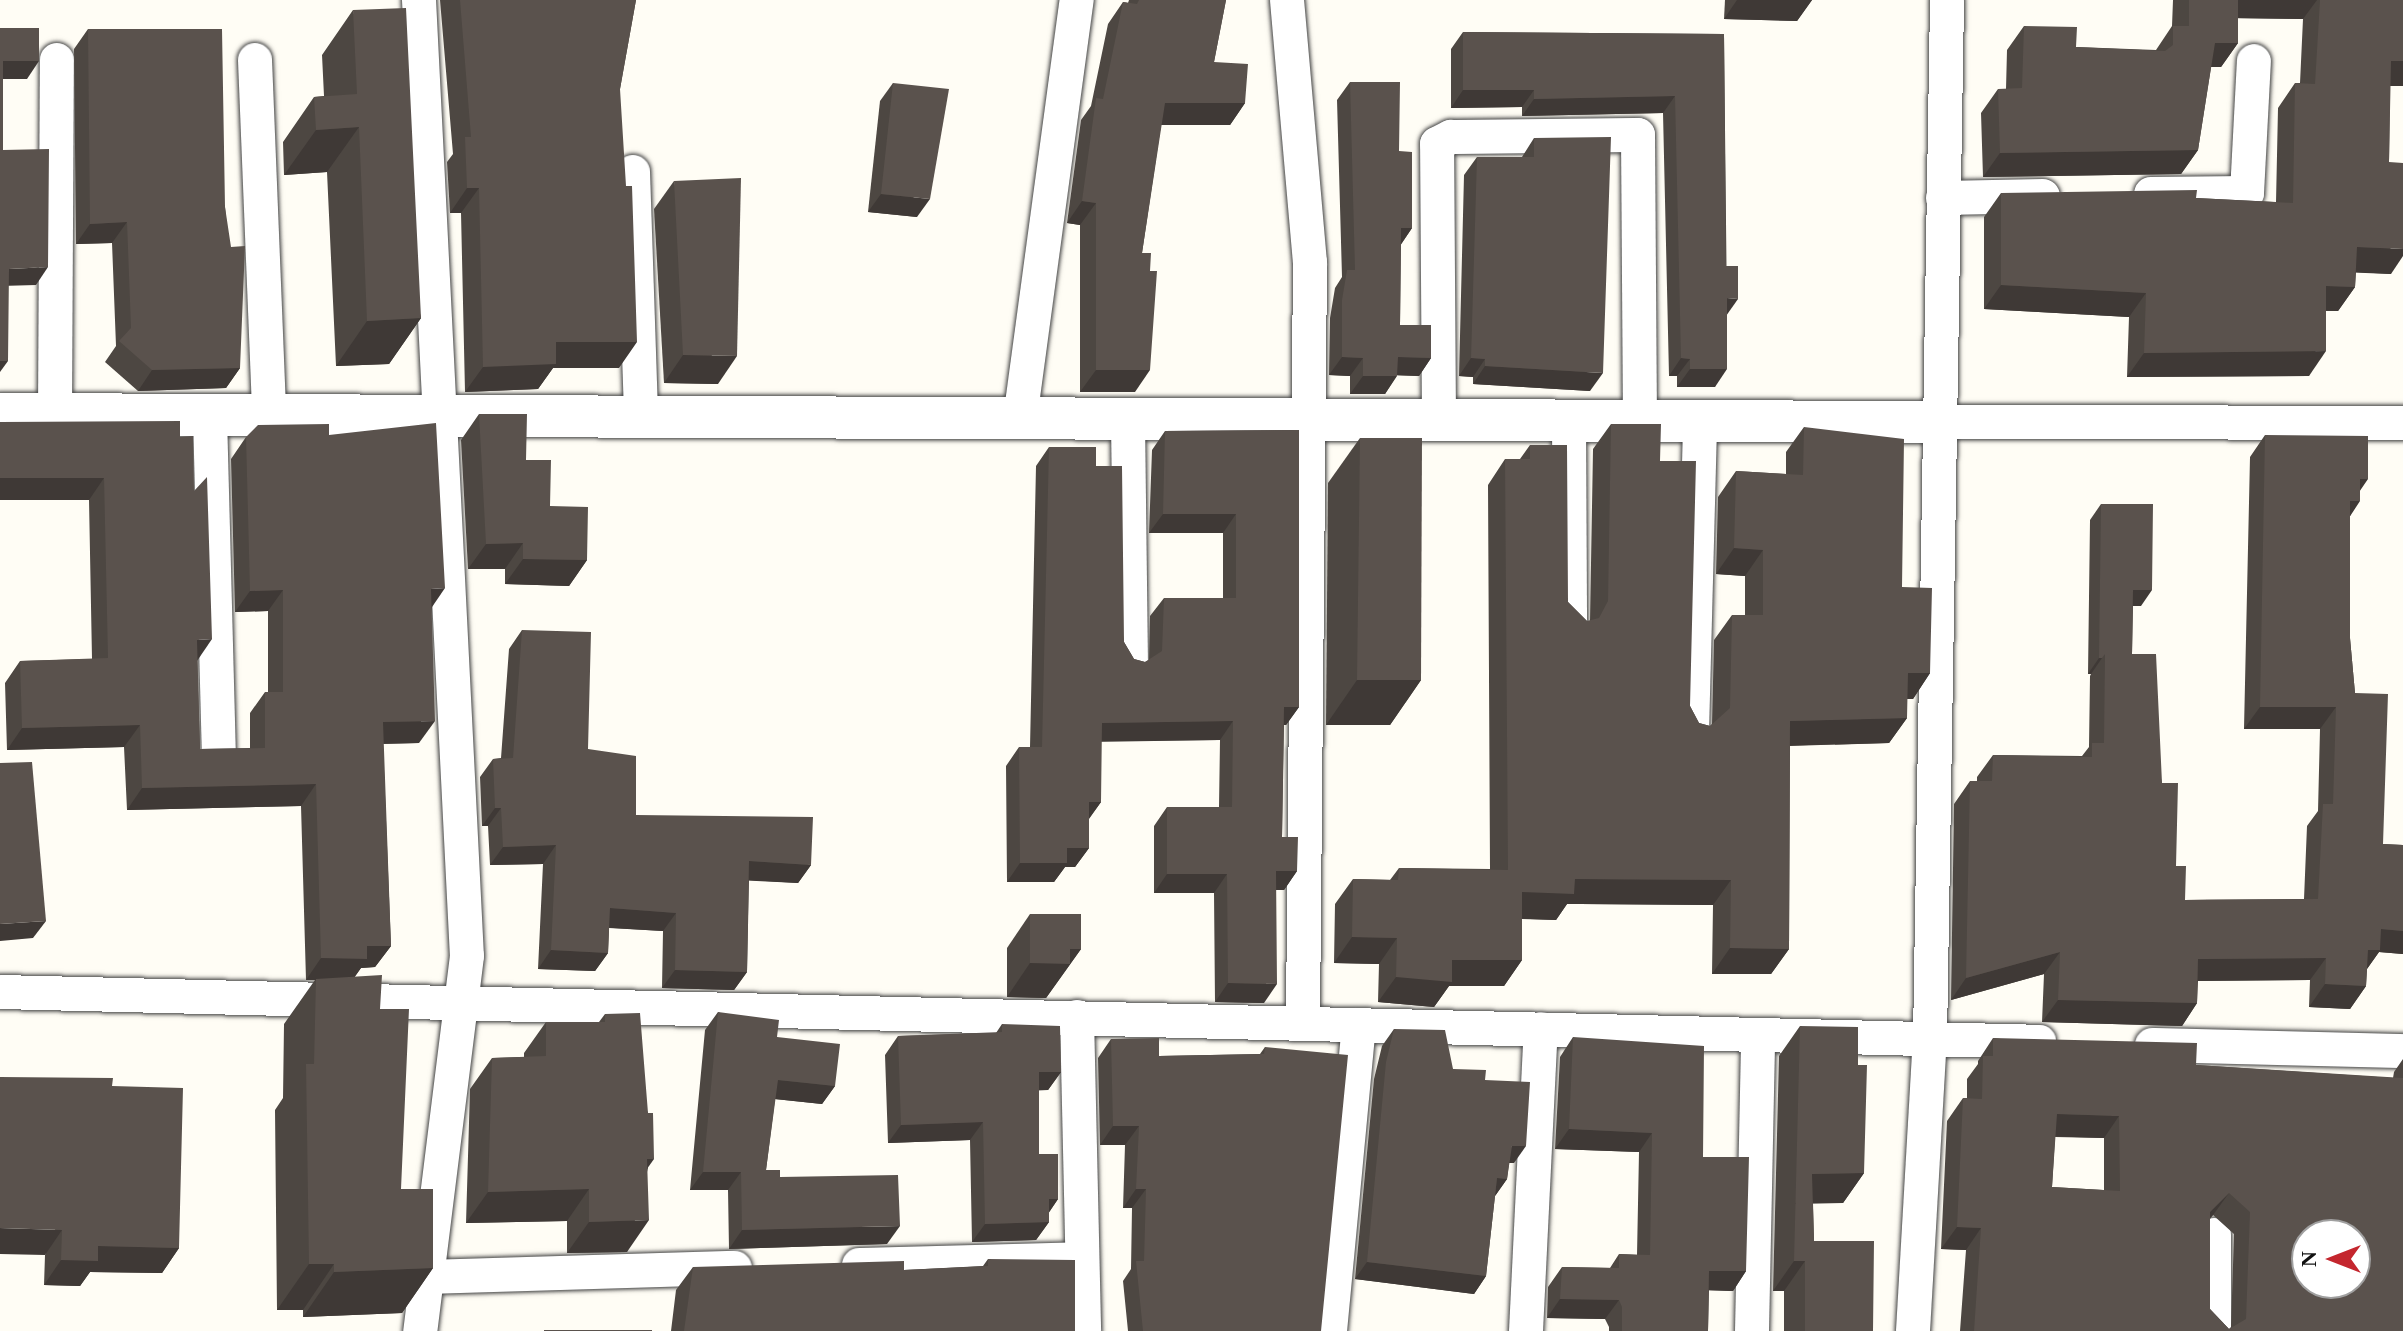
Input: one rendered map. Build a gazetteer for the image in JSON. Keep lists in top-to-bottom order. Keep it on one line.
{"north":"left"}
